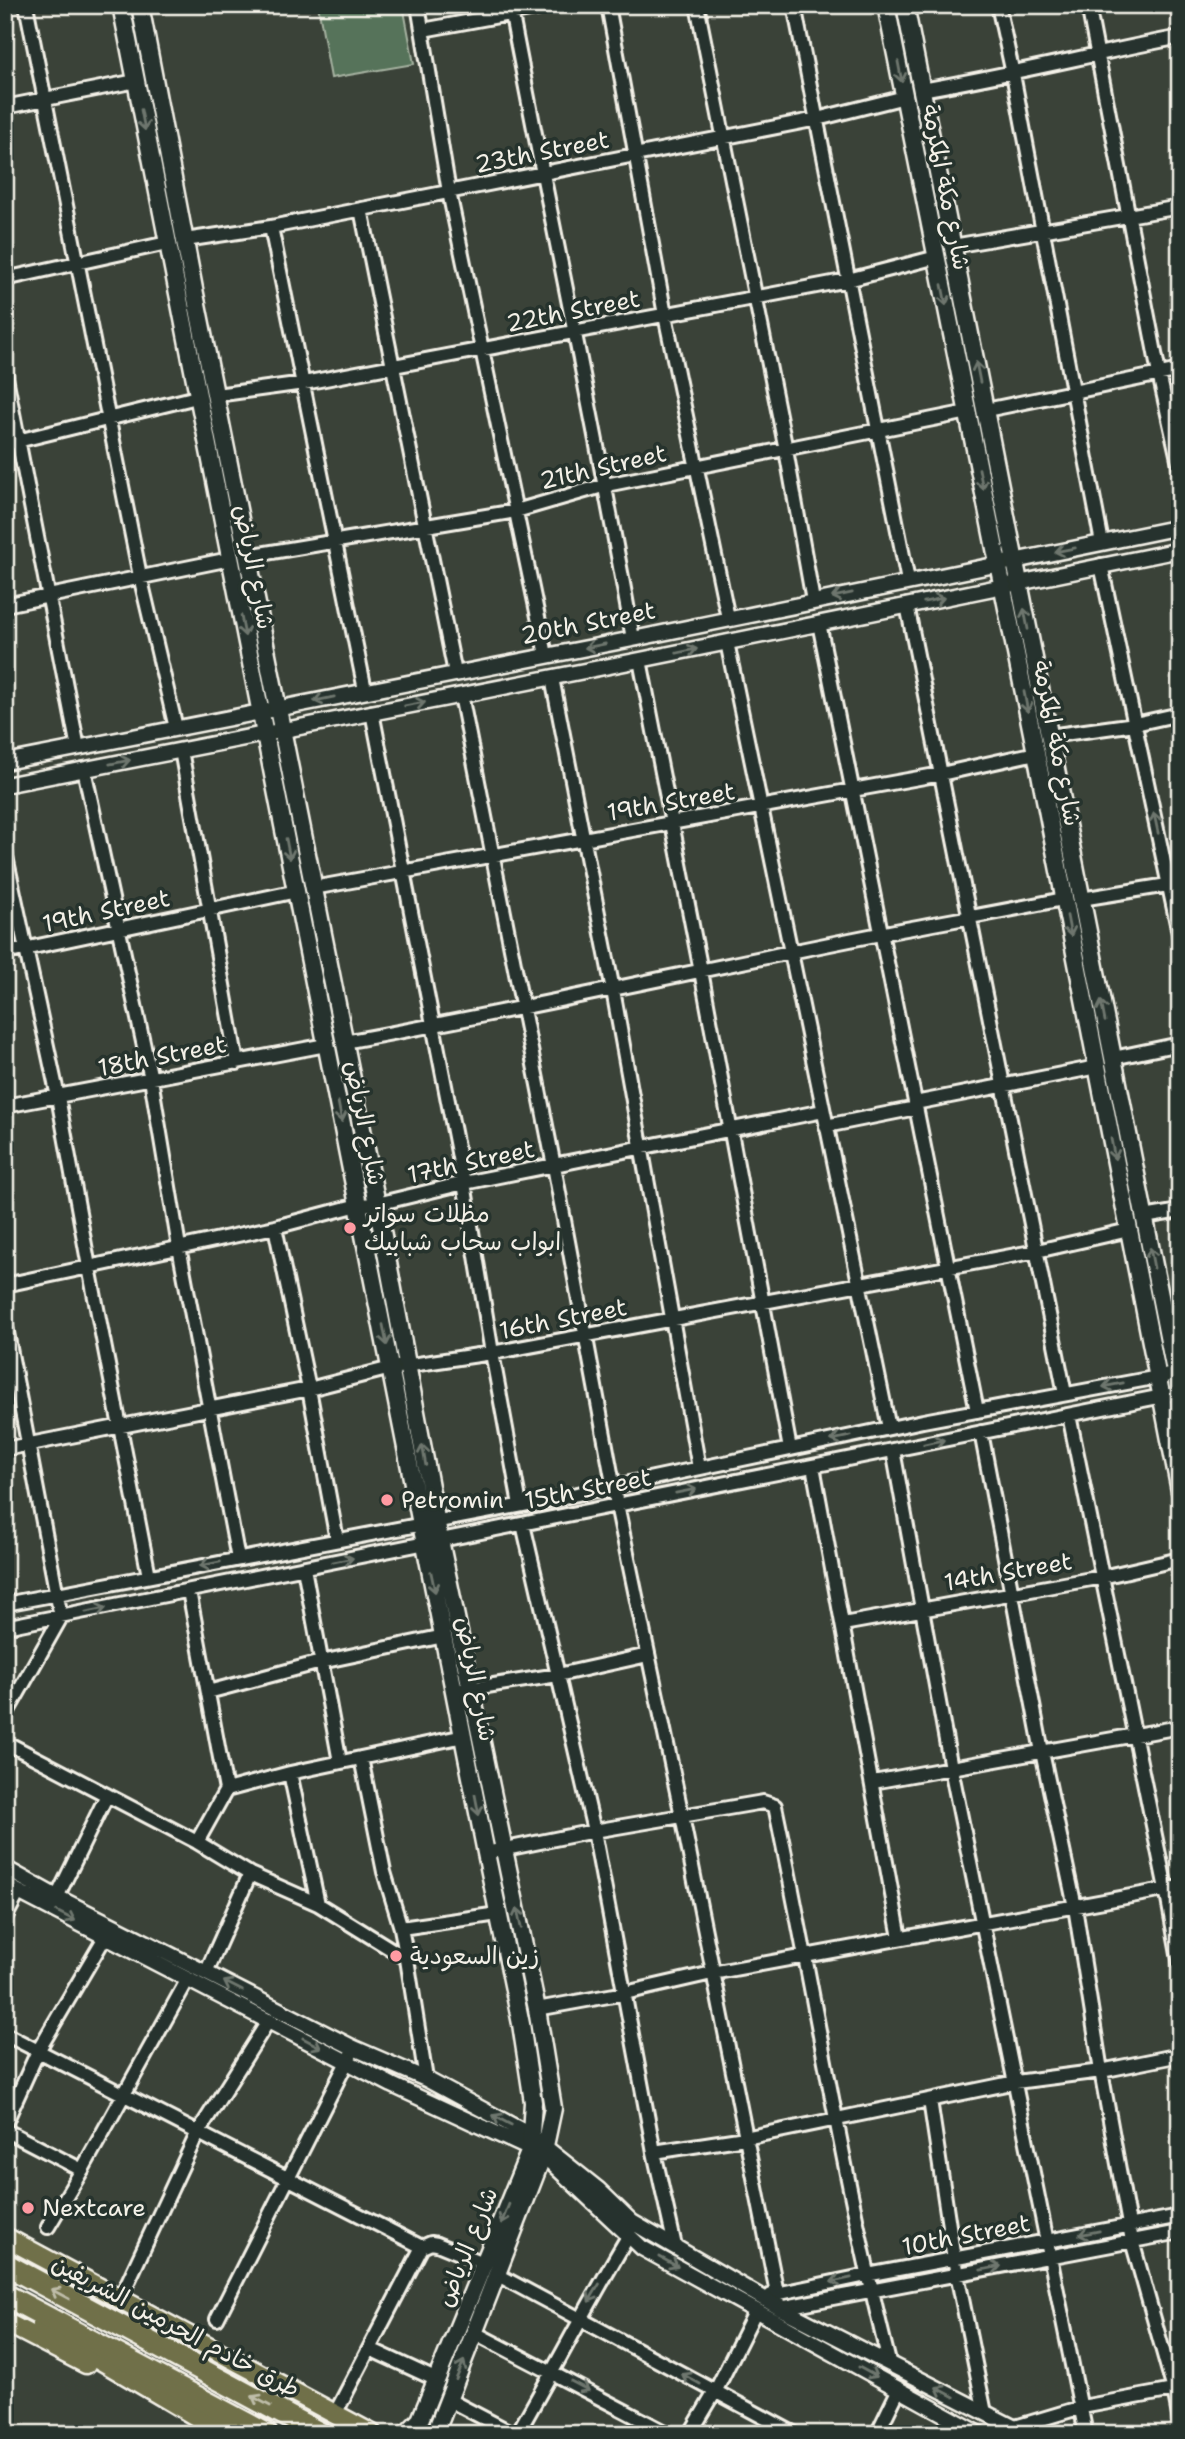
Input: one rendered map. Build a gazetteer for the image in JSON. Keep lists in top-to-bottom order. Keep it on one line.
{"streets":{"highway":["طرق خادم الحرمين الشريفين"],"main road":["شارع مكة المكرمة","شارع الرياض"],"street":["23th Street","22th Street","21th Street","20th Street","19th Street","18th Street","17th Street","16th Street","15th Street","14th Street","10th Street"]},"crossings":[["23th Street","شارع مكة المكرمة"],["23th Street","شارع الرياض"],["شارع مكة المكرمة","22th Street"],["شارع مكة المكرمة","21th Street"],["شارع مكة المكرمة","20th Street"],["شارع مكة المكرمة","19th Street"],["شارع مكة المكرمة","16th Street"],["شارع مكة المكرمة","15th Street"],["22th Street","شارع الرياض"],["21th Street","شارع الرياض"],["شارع الرياض","20th Street"],["شارع الرياض","19th Street"],["شارع الرياض","18th Street"],["شارع الرياض","17th Street"],["شارع الرياض","16th Street"],["شارع الرياض","15th Street"]],"places":["مظلات سواتر ابواب سحاب شبابيك","Petromin","زين السعودية","Nextcare"]}
